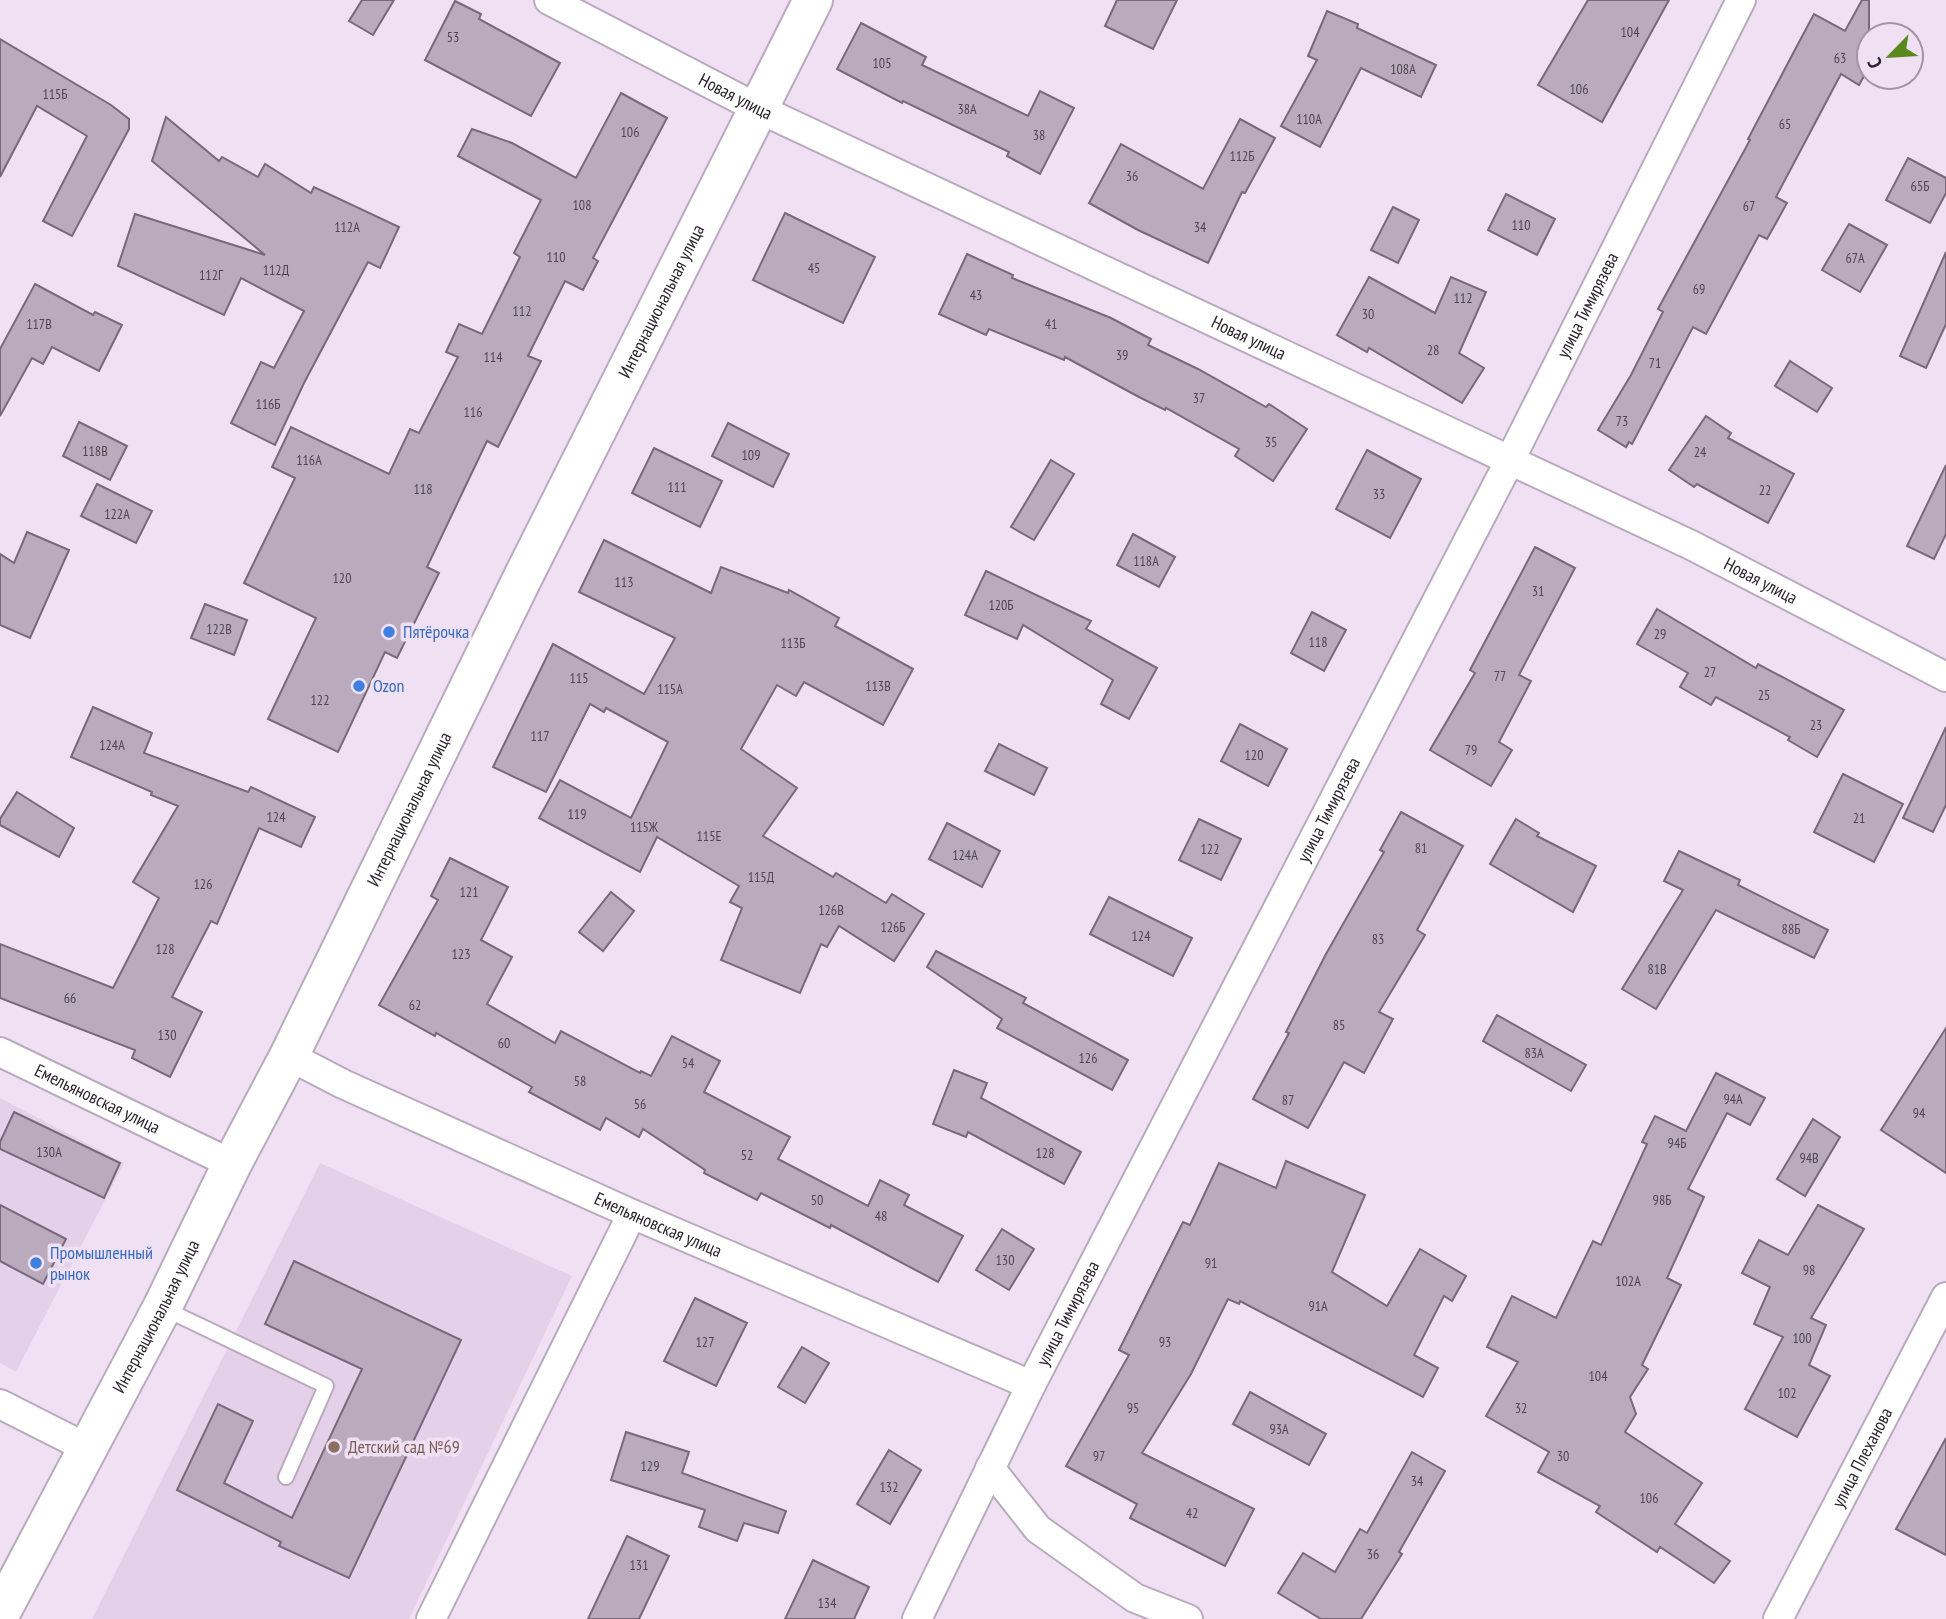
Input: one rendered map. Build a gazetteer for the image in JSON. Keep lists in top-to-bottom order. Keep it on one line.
{"streets":{"main road":["Интернациональная улица"],"street":["Новая улица","улица Тимирязева","Емельяновская улица","улица Плеханова"]},"crossings":[["Новая улица","Интернациональная улица"],["Новая улица","улица Тимирязева"],["Интернациональная улица","Емельяновская улица"],["улица Тимирязева","Емельяновская улица"]],"places":["Пятёрочка","Ozon","Промышленный рынок","Детский сад №69"],"house_numbers":["104","53","63","105","108А","106","115Б","38А","110А","65","106","38","112Б","36","65Б","108","67","110","112А","34","110","67А","45","112Д","112Г","69","43","112","112","30","117В","41","28","39","114","71","37","116Б","116","73","35","118В","24","109","116А","111","118","22","33","122А","118А","120","113","31","120Б","122В","29","118","113Б","27","77","115","113В","115А","25","122","23","117","124А","79","120","119","124","21","115Ж","115Е","81","122","124А","115Д","126","121","126В","126Б","88Б","124","83","128","123","81В","66","62","85","130","60","83А","126","54","58","94А","87","56","94","94Б","130А","128","52","94В","50","98Б","48","130","91","98","102А","91А","100","127","93","104","102","95","32","93А","97","30","129","34","132","106","42","36","131","134"],"north":"bottom left"}
